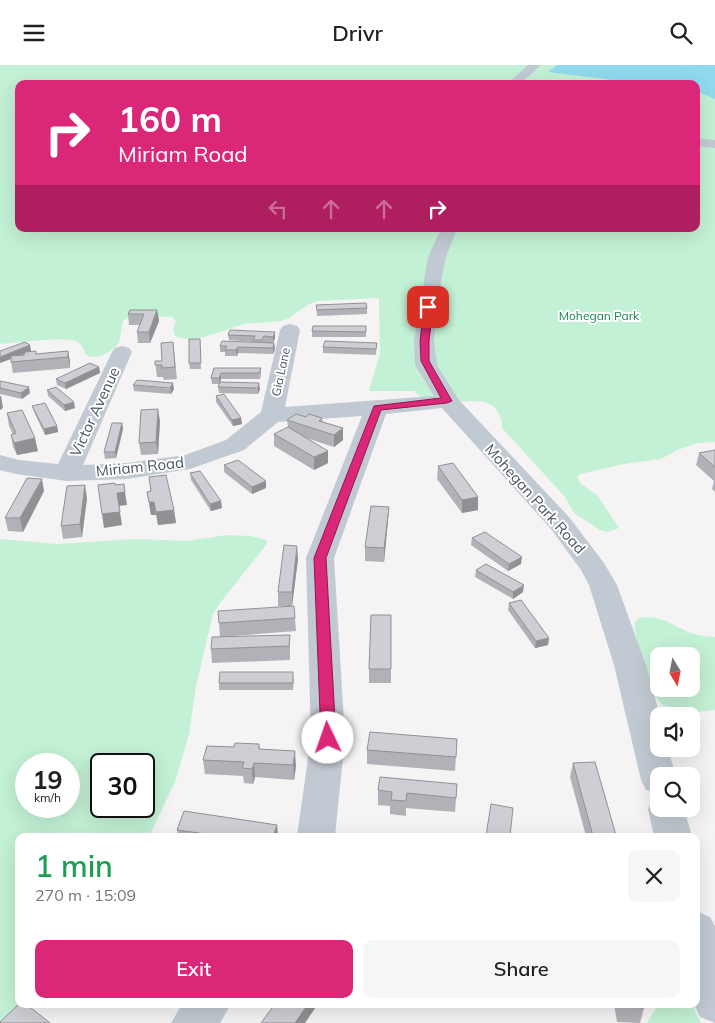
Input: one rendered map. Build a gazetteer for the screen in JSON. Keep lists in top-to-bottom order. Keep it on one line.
{"streets":{"street":["Gia Lane","Victor Avenue","Miriam Road","Mohegan Park Road"]},"crossings":[["Gia Lane","Miriam Road"],["Victor Avenue","Miriam Road"]],"parks":["Mohegan Park"],"north":"bottom","page":{"header":"Drivr","turn":["160 m","Miriam Road"],"speed":"19 km/h","limit":"30","heading":["1 min","270 m · 15:09"],"buttons":["Exit","Share"]}}
